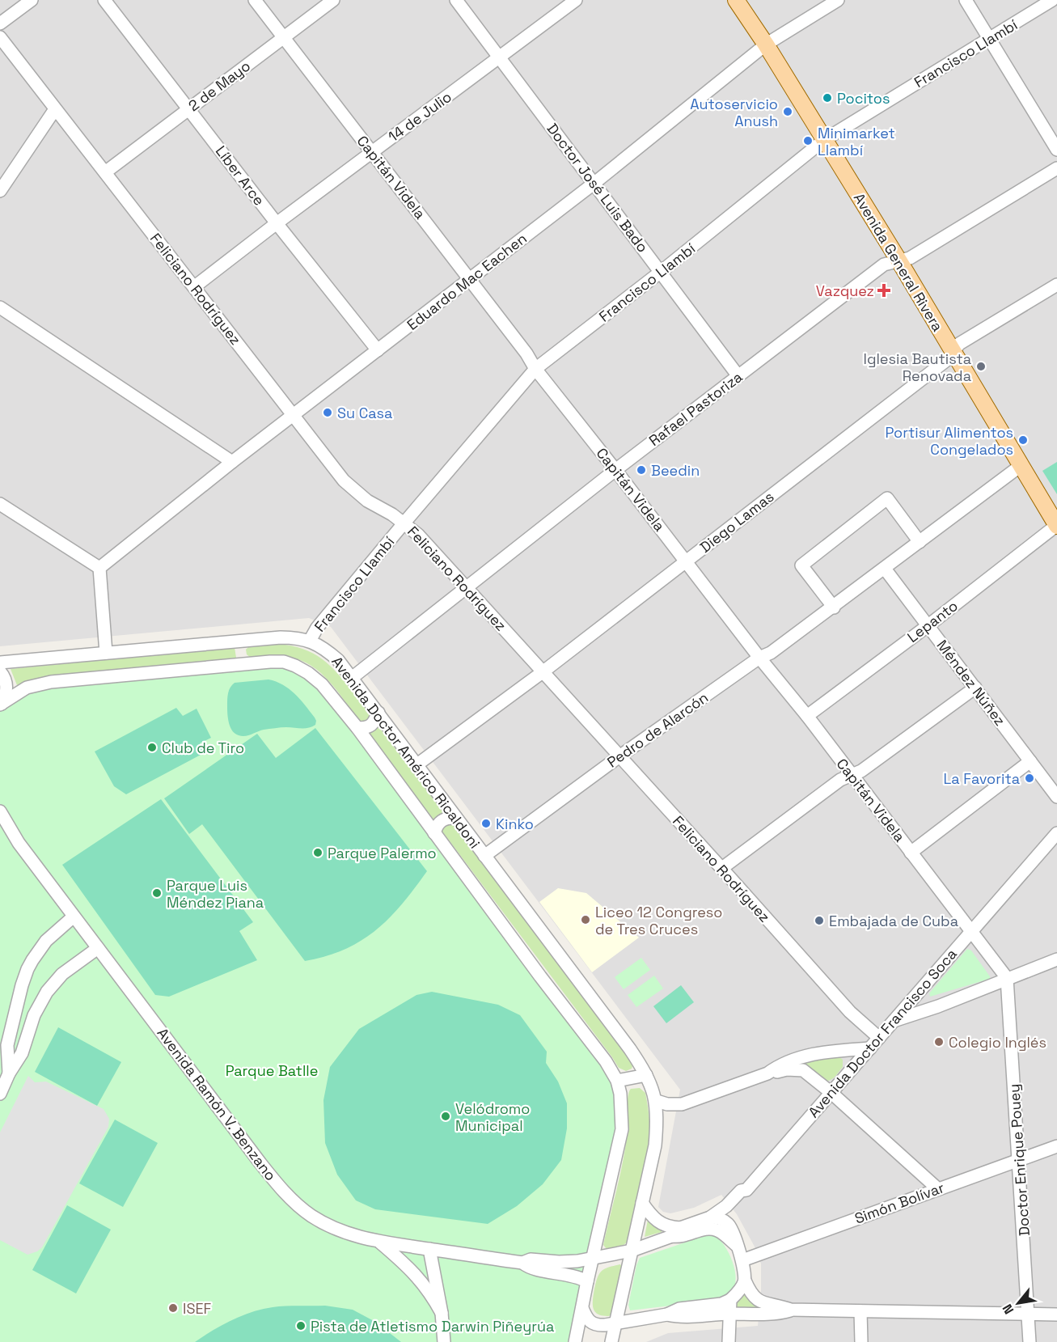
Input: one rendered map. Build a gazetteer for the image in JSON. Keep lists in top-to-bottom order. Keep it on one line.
{"streets":{"main road":["Avenida General Rivera"],"street":["Francisco Llambí","2 de Mayo","14 de Julio","Líber Arce","Capitán Videla","Doctor José Luis Bado","Eduardo Mac Eachen","Feliciano Rodríguez","Rafael Pastoriza","Diego Lamas","Lepanto","Méndez Núñez","Pedro de Alarcón","Avenida Doctor Américo Ricaldoni","Avenida Doctor Francisco Soca","Avenida Ramón V. Benzano","Doctor Enrique Pouey","Simón Bolívar"]},"crossings":[["Francisco Llambí","Capitán Videla"],["Francisco Llambí","Doctor José Luis Bado"],["Francisco Llambí","Avenida General Rivera"],["Francisco Llambí","Feliciano Rodríguez"],["Francisco Llambí","Avenida Doctor Américo Ricaldoni"],["2 de Mayo","Líber Arce"],["2 de Mayo","Capitán Videla"],["2 de Mayo","Feliciano Rodríguez"],["14 de Julio","Líber Arce"],["14 de Julio","Capitán Videla"],["14 de Julio","Doctor José Luis Bado"],["14 de Julio","Feliciano Rodríguez"],["Líber Arce","Eduardo Mac Eachen"],["Capitán Videla","Eduardo Mac Eachen"],["Capitán Videla","Rafael Pastoriza"],["Capitán Videla","Diego Lamas"],["Capitán Videla","Lepanto"],["Capitán Videla","Pedro de Alarcón"],["Capitán Videla","Avenida Doctor Francisco Soca"],["Capitán Videla","Doctor Enrique Pouey"],["Doctor José Luis Bado","Eduardo Mac Eachen"],["Doctor José Luis Bado","Rafael Pastoriza"],["Avenida General Rivera","Eduardo Mac Eachen"],["Avenida General Rivera","Rafael Pastoriza"],["Avenida General Rivera","Diego Lamas"],["Avenida General Rivera","Lepanto"],["Avenida General Rivera","Pedro de Alarcón"],["Eduardo Mac Eachen","Feliciano Rodríguez"],["Feliciano Rodríguez","Rafael Pastoriza"],["Feliciano Rodríguez","Diego Lamas"],["Feliciano Rodríguez","Pedro de Alarcón"],["Feliciano Rodríguez","Avenida Doctor Francisco Soca"],["Rafael Pastoriza","Avenida Doctor Américo Ricaldoni"],["Diego Lamas","Avenida Doctor Américo Ricaldoni"],["Lepanto","Méndez Núñez"],["Méndez Núñez","Pedro de Alarcón"],["Pedro de Alarcón","Avenida Doctor Américo Ricaldoni"],["Avenida Doctor Américo Ricaldoni","Avenida Doctor Francisco Soca"],["Avenida Doctor Américo Ricaldoni","Avenida Ramón V. Benzano"],["Avenida Doctor Francisco Soca","Avenida Ramón V. Benzano"],["Doctor Enrique Pouey","Simón Bolívar"]],"parks":["Parque Batlle"],"places":{"other":["Pocitos","Autoservicio Anush","Minimarket Llambí","Iglesia Bautista Renovada","Su Casa","Portisur Alimentos Congelados","Beedin","Club de Tiro","La Favorita","Kinko","Parque Palermo","Parque Luis Méndez Piana","Liceo 12 Congreso de Tres Cruces","Embajada de Cuba","Colegio Inglés","Velódromo Municipal","ISEF","Pista de Atletismo Darwin Piñeyrúa"],"health":["Vazquez"]},"north":"bottom left"}
